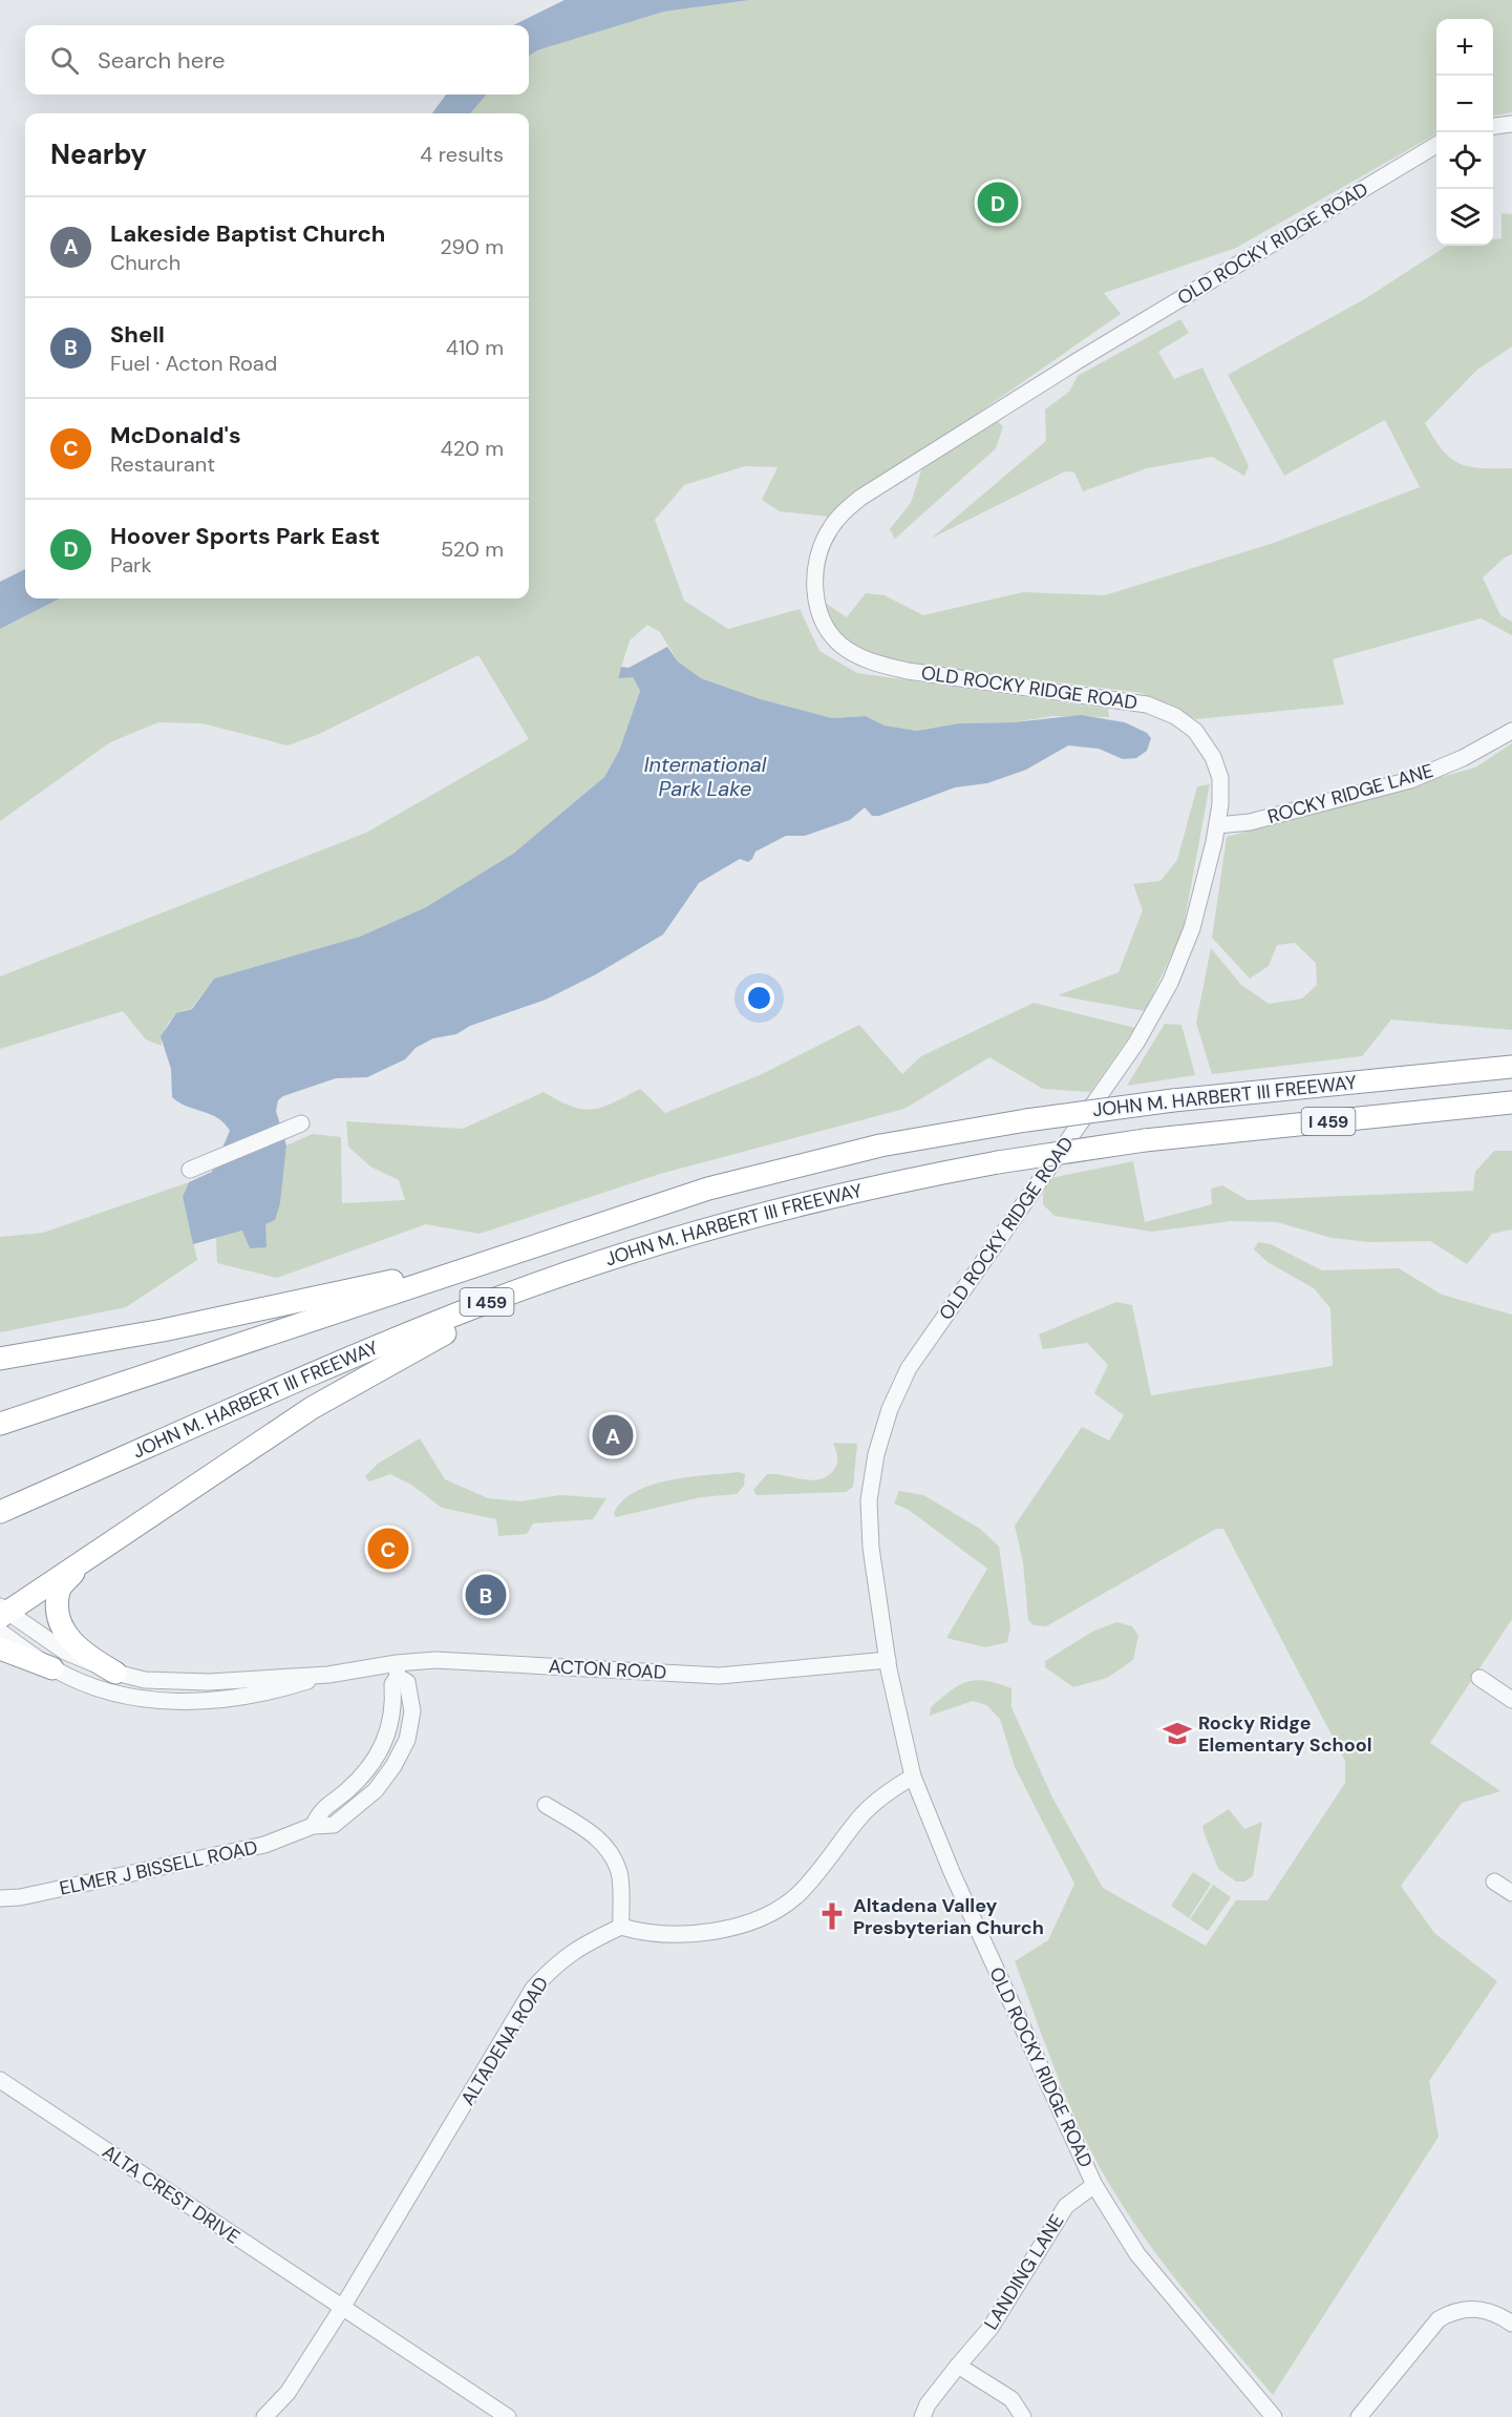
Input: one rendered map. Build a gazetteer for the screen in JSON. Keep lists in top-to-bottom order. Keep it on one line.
{"streets":{"highway":["JOHN M. HARBERT III FREEWAY","I 459"],"street":["OLD ROCKY RIDGE ROAD","ROCKY RIDGE LANE","ACTON ROAD","ELMER J BISSELL ROAD","ALTADENA ROAD","ALTA CREST DRIVE","LANDING LANE"]},"crossings":[["OLD ROCKY RIDGE ROAD","ROCKY RIDGE LANE"],["OLD ROCKY RIDGE ROAD","ACTON ROAD"],["OLD ROCKY RIDGE ROAD","LANDING LANE"],["ACTON ROAD","ELMER J BISSELL ROAD"],["ALTADENA ROAD","ALTA CREST DRIVE"]],"water":["International Park Lake"],"places":{"school or university":["Rocky Ridge Elementary School"],"church":["Altadena Valley Presbyterian Church"]},"page":{"map_buttons":["+","−"],"search":"Search here","heading":["Nearby","4 results"],"pins":["D","A","C","B"],"list":[{"mark":"A","name":"Lakeside Baptist Church","note":"Church","value":"290 m"},{"mark":"B","name":"Shell","note":"Fuel · Acton Road","value":"410 m"},{"mark":"C","name":"McDonald's","note":"Restaurant","value":"420 m"},{"mark":"D","name":"Hoover Sports Park East","note":"Park","value":"520 m"}]}}
